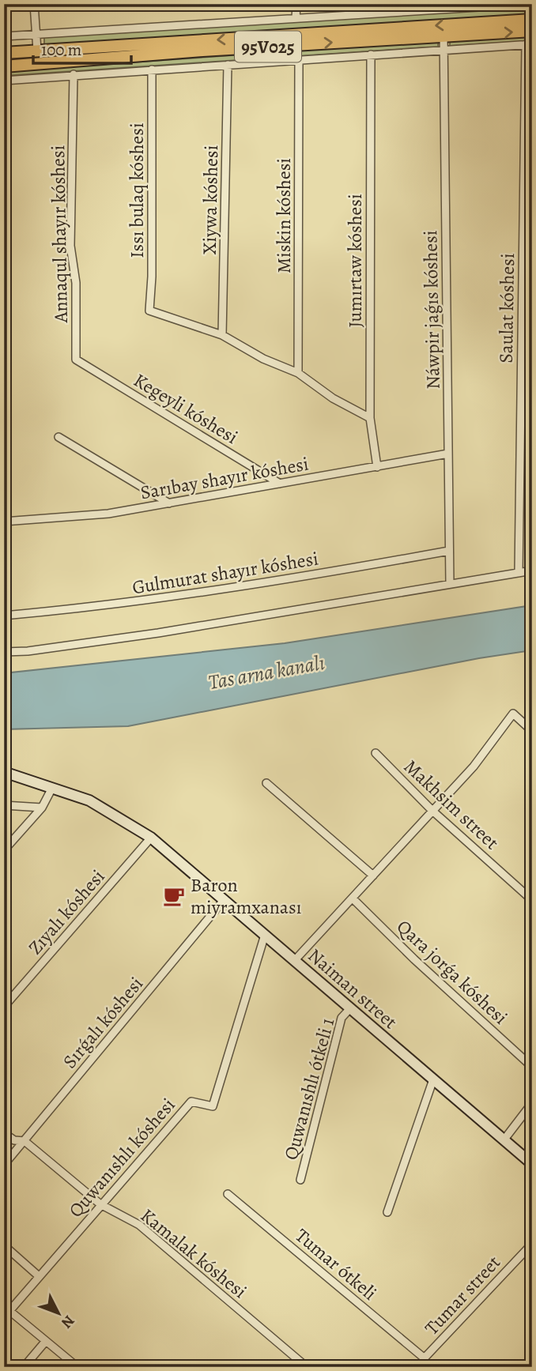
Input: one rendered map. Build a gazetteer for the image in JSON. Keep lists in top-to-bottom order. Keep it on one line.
{"streets":{"main road":["95V025","Naiman street"],"street":["Issı bulaq kóshesi","Xiywa kóshesi","Miskin kóshesi","Annaqul shayır kóshesi","Jumırtaw kóshesi","Saulat kóshesi","Náwpir jaǵıs kóshesi","Kegeyli kóshesi","Sarıbay shayır kóshesi","Gulmurat shayır kóshesi","Makhsim street","Zıyalı kóshesi","Qara jorǵa kóshesi","Sırǵalı kóshesi","Quwanıshlı ótkeli 1","Quwanıshlı kóshesi","Kamalak kóshesi","Tumar ótkeli","Tumar street"]},"crossings":[["95V025","Náwpir jaǵıs kóshesi"],["Issı bulaq kóshesi","Xiywa kóshesi"],["Annaqul shayır kóshesi","Kegeyli kóshesi"],["Jumırtaw kóshesi","Sarıbay shayır kóshesi"],["Náwpir jaǵıs kóshesi","Sarıbay shayır kóshesi"],["Náwpir jaǵıs kóshesi","Gulmurat shayır kóshesi"],["Kegeyli kóshesi","Sarıbay shayır kóshesi"],["Zıyalı kóshesi","Naiman street"],["Naiman street","Sırǵalı kóshesi"],["Naiman street","Quwanıshlı ótkeli 1"],["Naiman street","Quwanıshlı kóshesi"],["Sırǵalı kóshesi","Kamalak kóshesi"],["Quwanıshlı kóshesi","Kamalak kóshesi"],["Tumar ótkeli","Tumar street"]],"water":["Tas arna kanalı"],"places":{"cafe":["Baron miyramxanası"]},"scale_bar":"100 m","north":"bottom right"}
